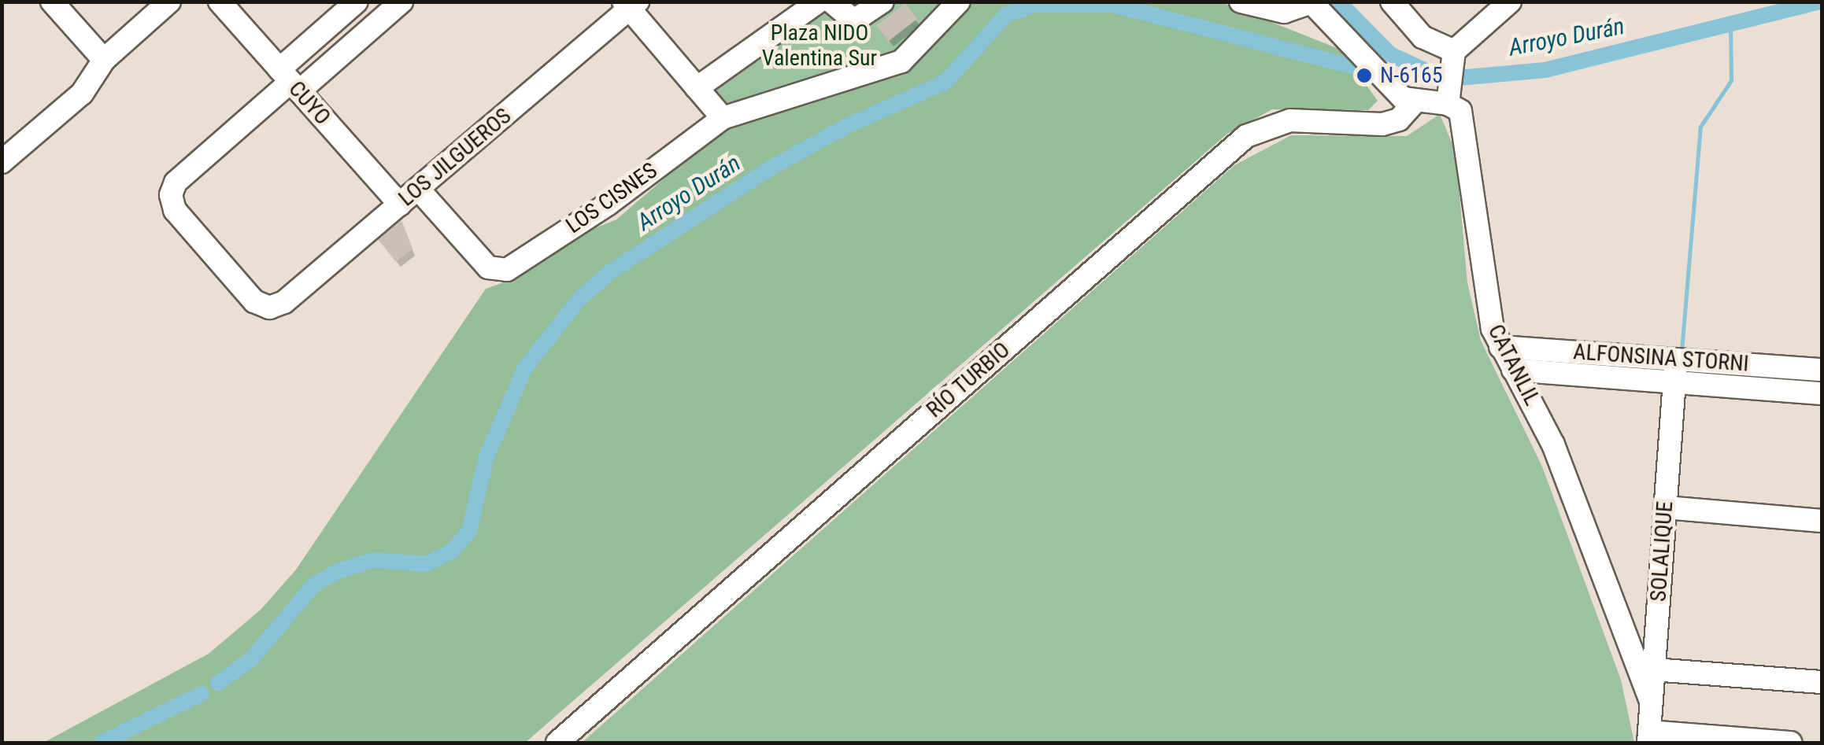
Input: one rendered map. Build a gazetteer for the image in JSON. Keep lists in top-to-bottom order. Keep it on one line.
{"streets":{"street":["CUYO","LOS JILGUEROS","LOS CISNES","ALFONSINA STORNI","CATANLIL","RÍO TURBIO","SOLALIQUE"]},"crossings":[["CUYO","LOS JILGUEROS"],["LOS JILGUEROS","LOS CISNES"],["ALFONSINA STORNI","CATANLIL"],["ALFONSINA STORNI","SOLALIQUE"],["CATANLIL","SOLALIQUE"]],"water":["Arroyo Durán"],"parks":["Plaza NIDO Valentina Sur"],"places":["N-6165"]}
